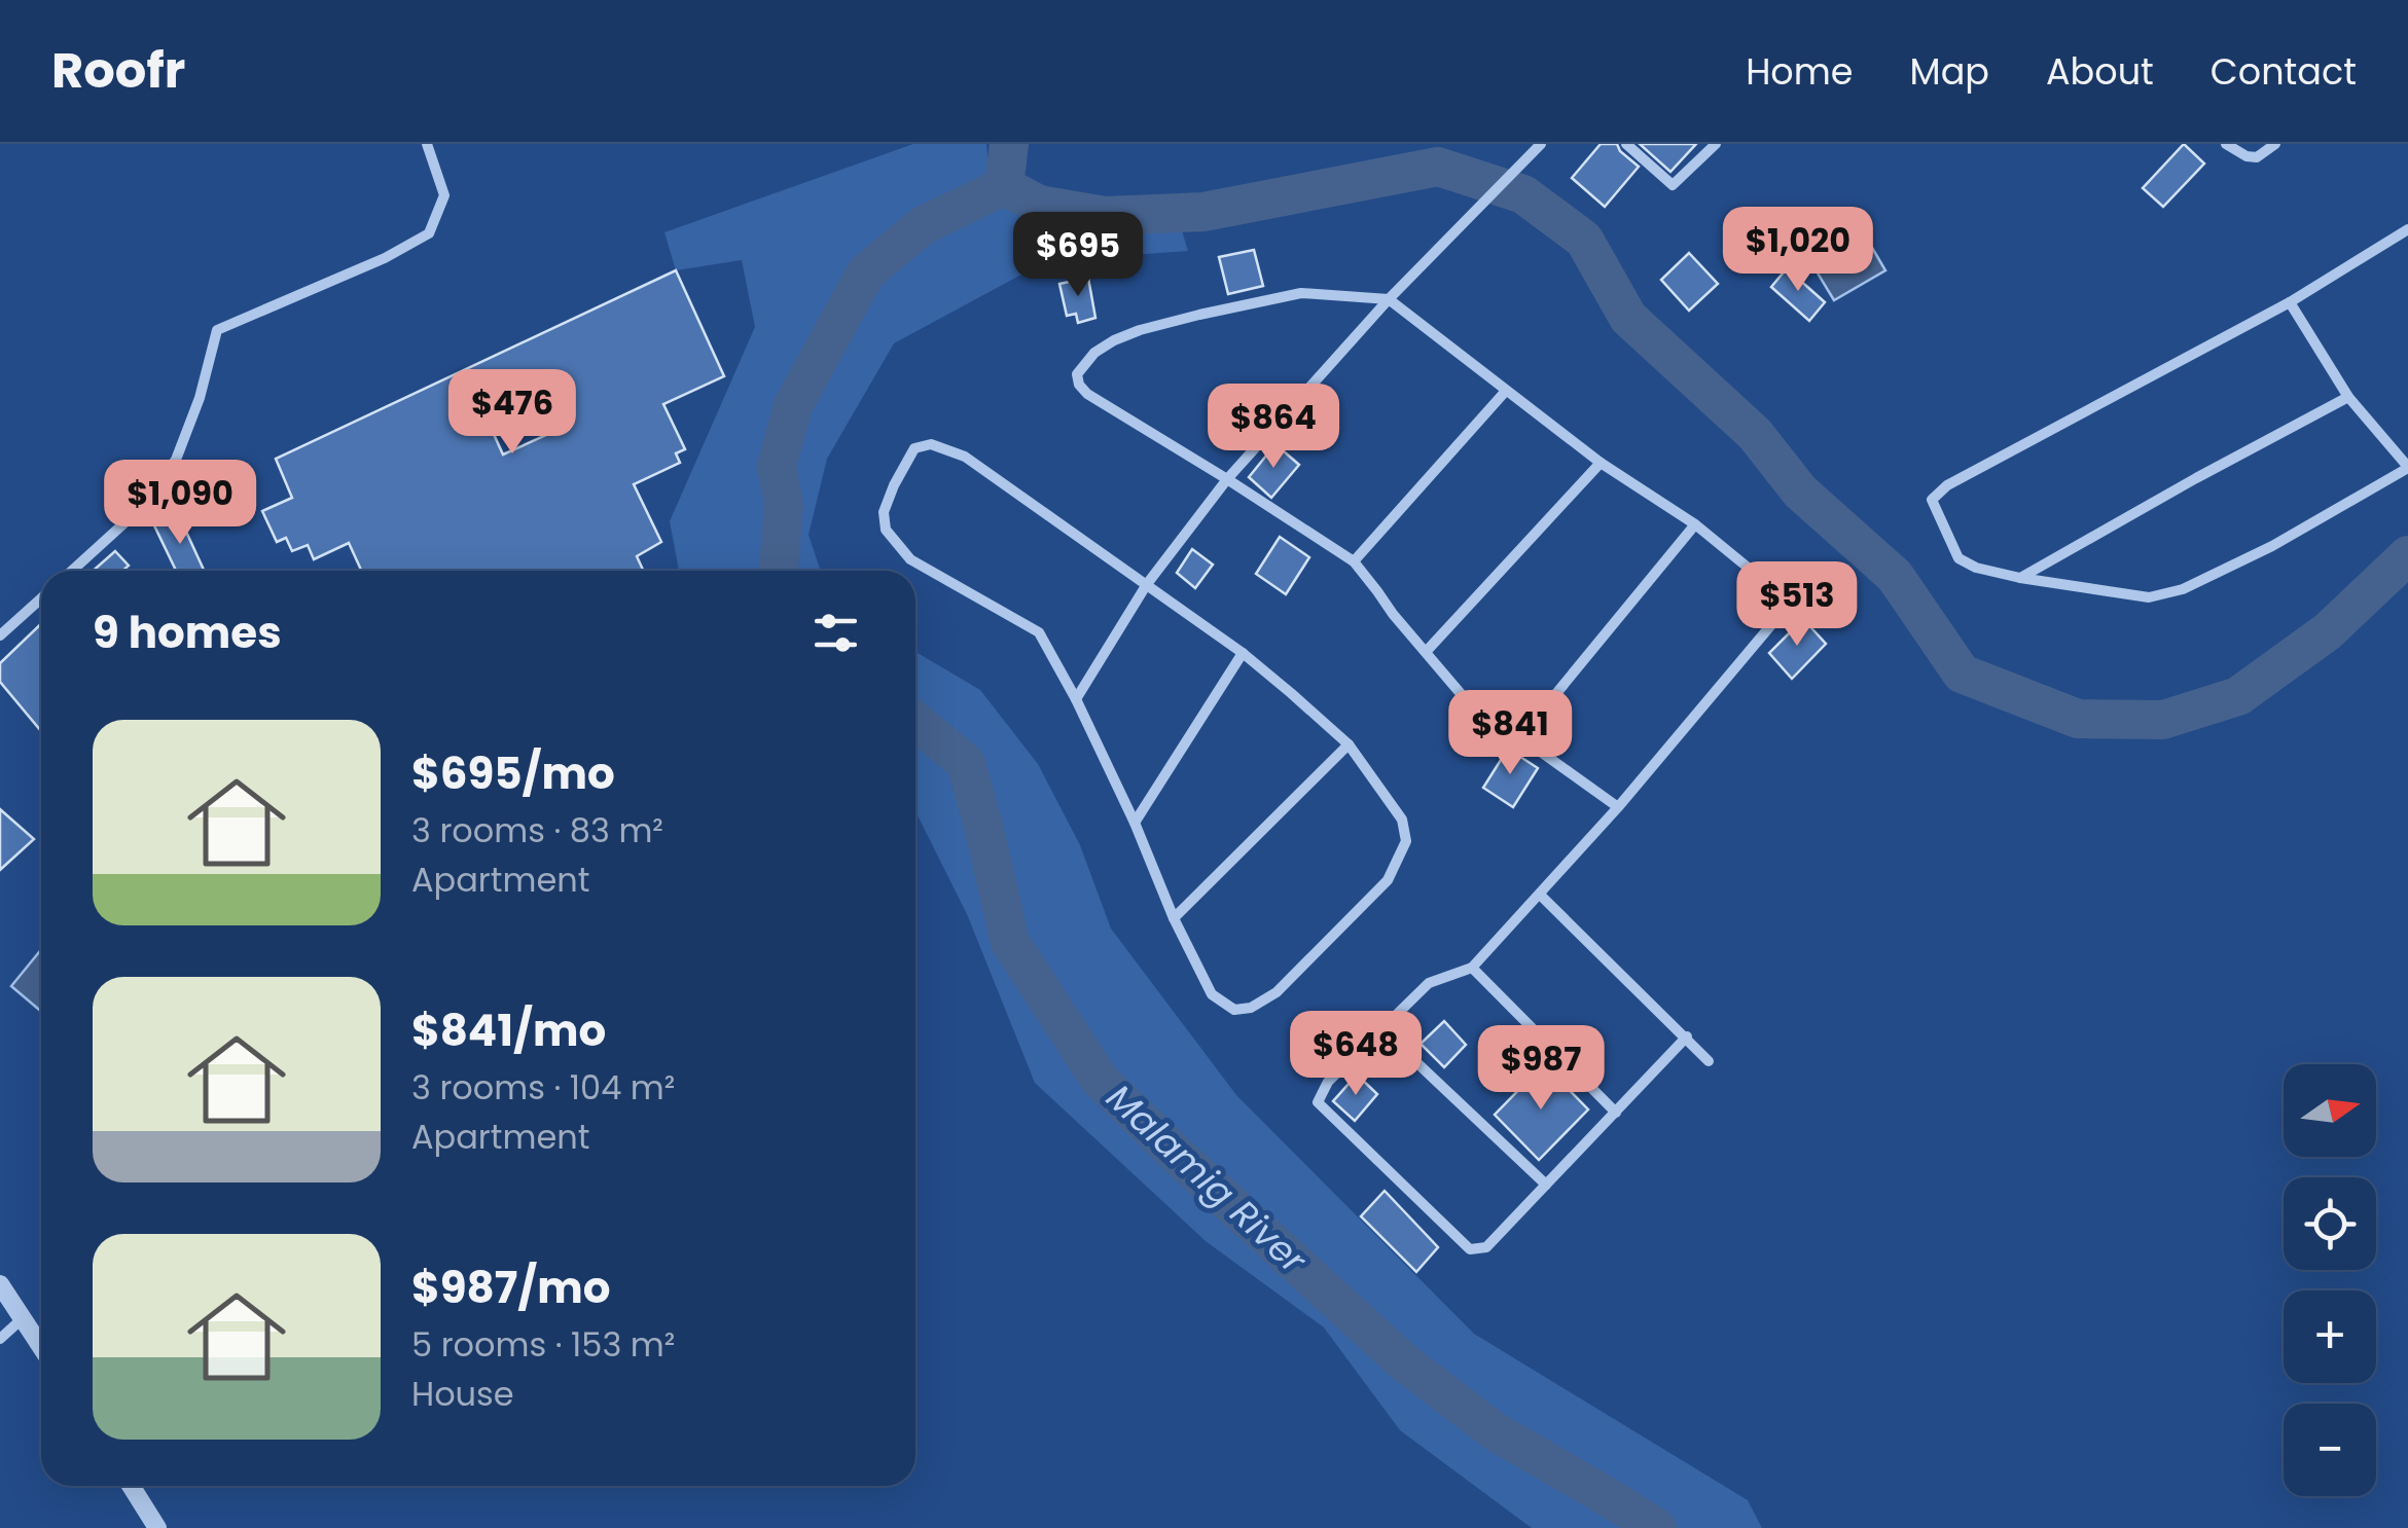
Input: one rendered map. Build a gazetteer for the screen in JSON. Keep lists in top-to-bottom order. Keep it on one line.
{"water":["Malamig River"],"north":"right","page":{"header":"Roofr","nav":["Home","Map","About","Contact"],"price":["$1,020","$695","$476","$864","$1,090","$513","$841","$648","$987"],"heading":"9 homes","list":[{"name":"$695/mo","note":"3 rooms · 83 m² · Apartment"},{"name":"$841/mo","note":"3 rooms · 104 m² · Apartment"},{"name":"$987/mo","note":"5 rooms · 153 m² · House"}],"map_buttons":["+","−"]}}
